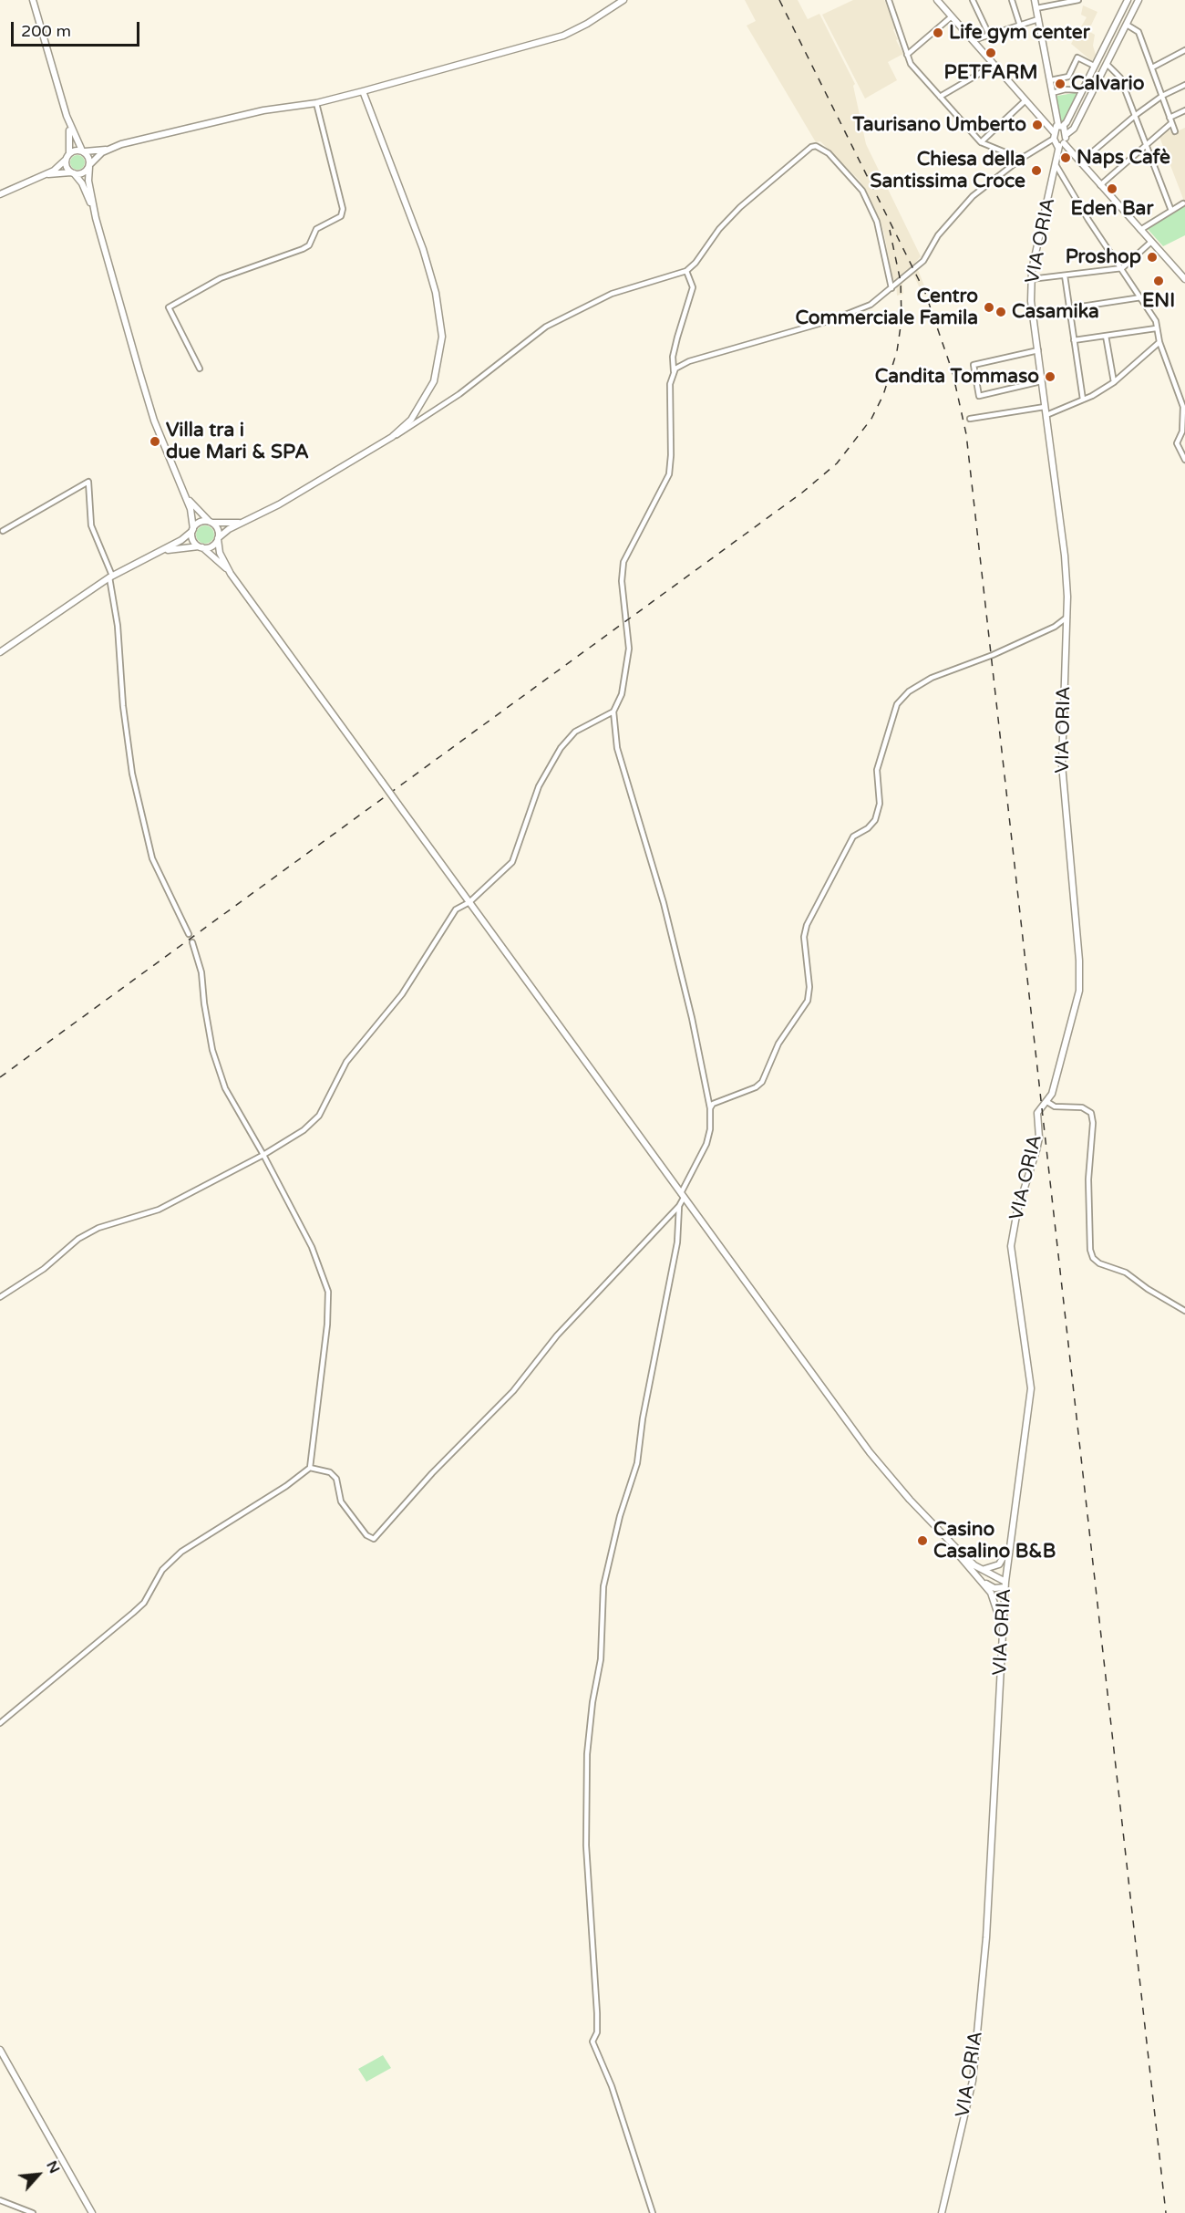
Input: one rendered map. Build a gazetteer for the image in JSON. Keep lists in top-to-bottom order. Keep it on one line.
{"streets":{"main road":["VIA ORIA"]},"places":["Life gym center","PETFARM","Calvario","Taurisano Umberto","Naps Cafè","Chiesa della Santissima Croce","Eden Bar","Proshop","ENI","Centro Commerciale Famila","Casamika","Candita Tommaso","Villa tra i due Mari & SPA","Casino Casalino B&B"],"scale_bar":"200 m","north":"top right"}
